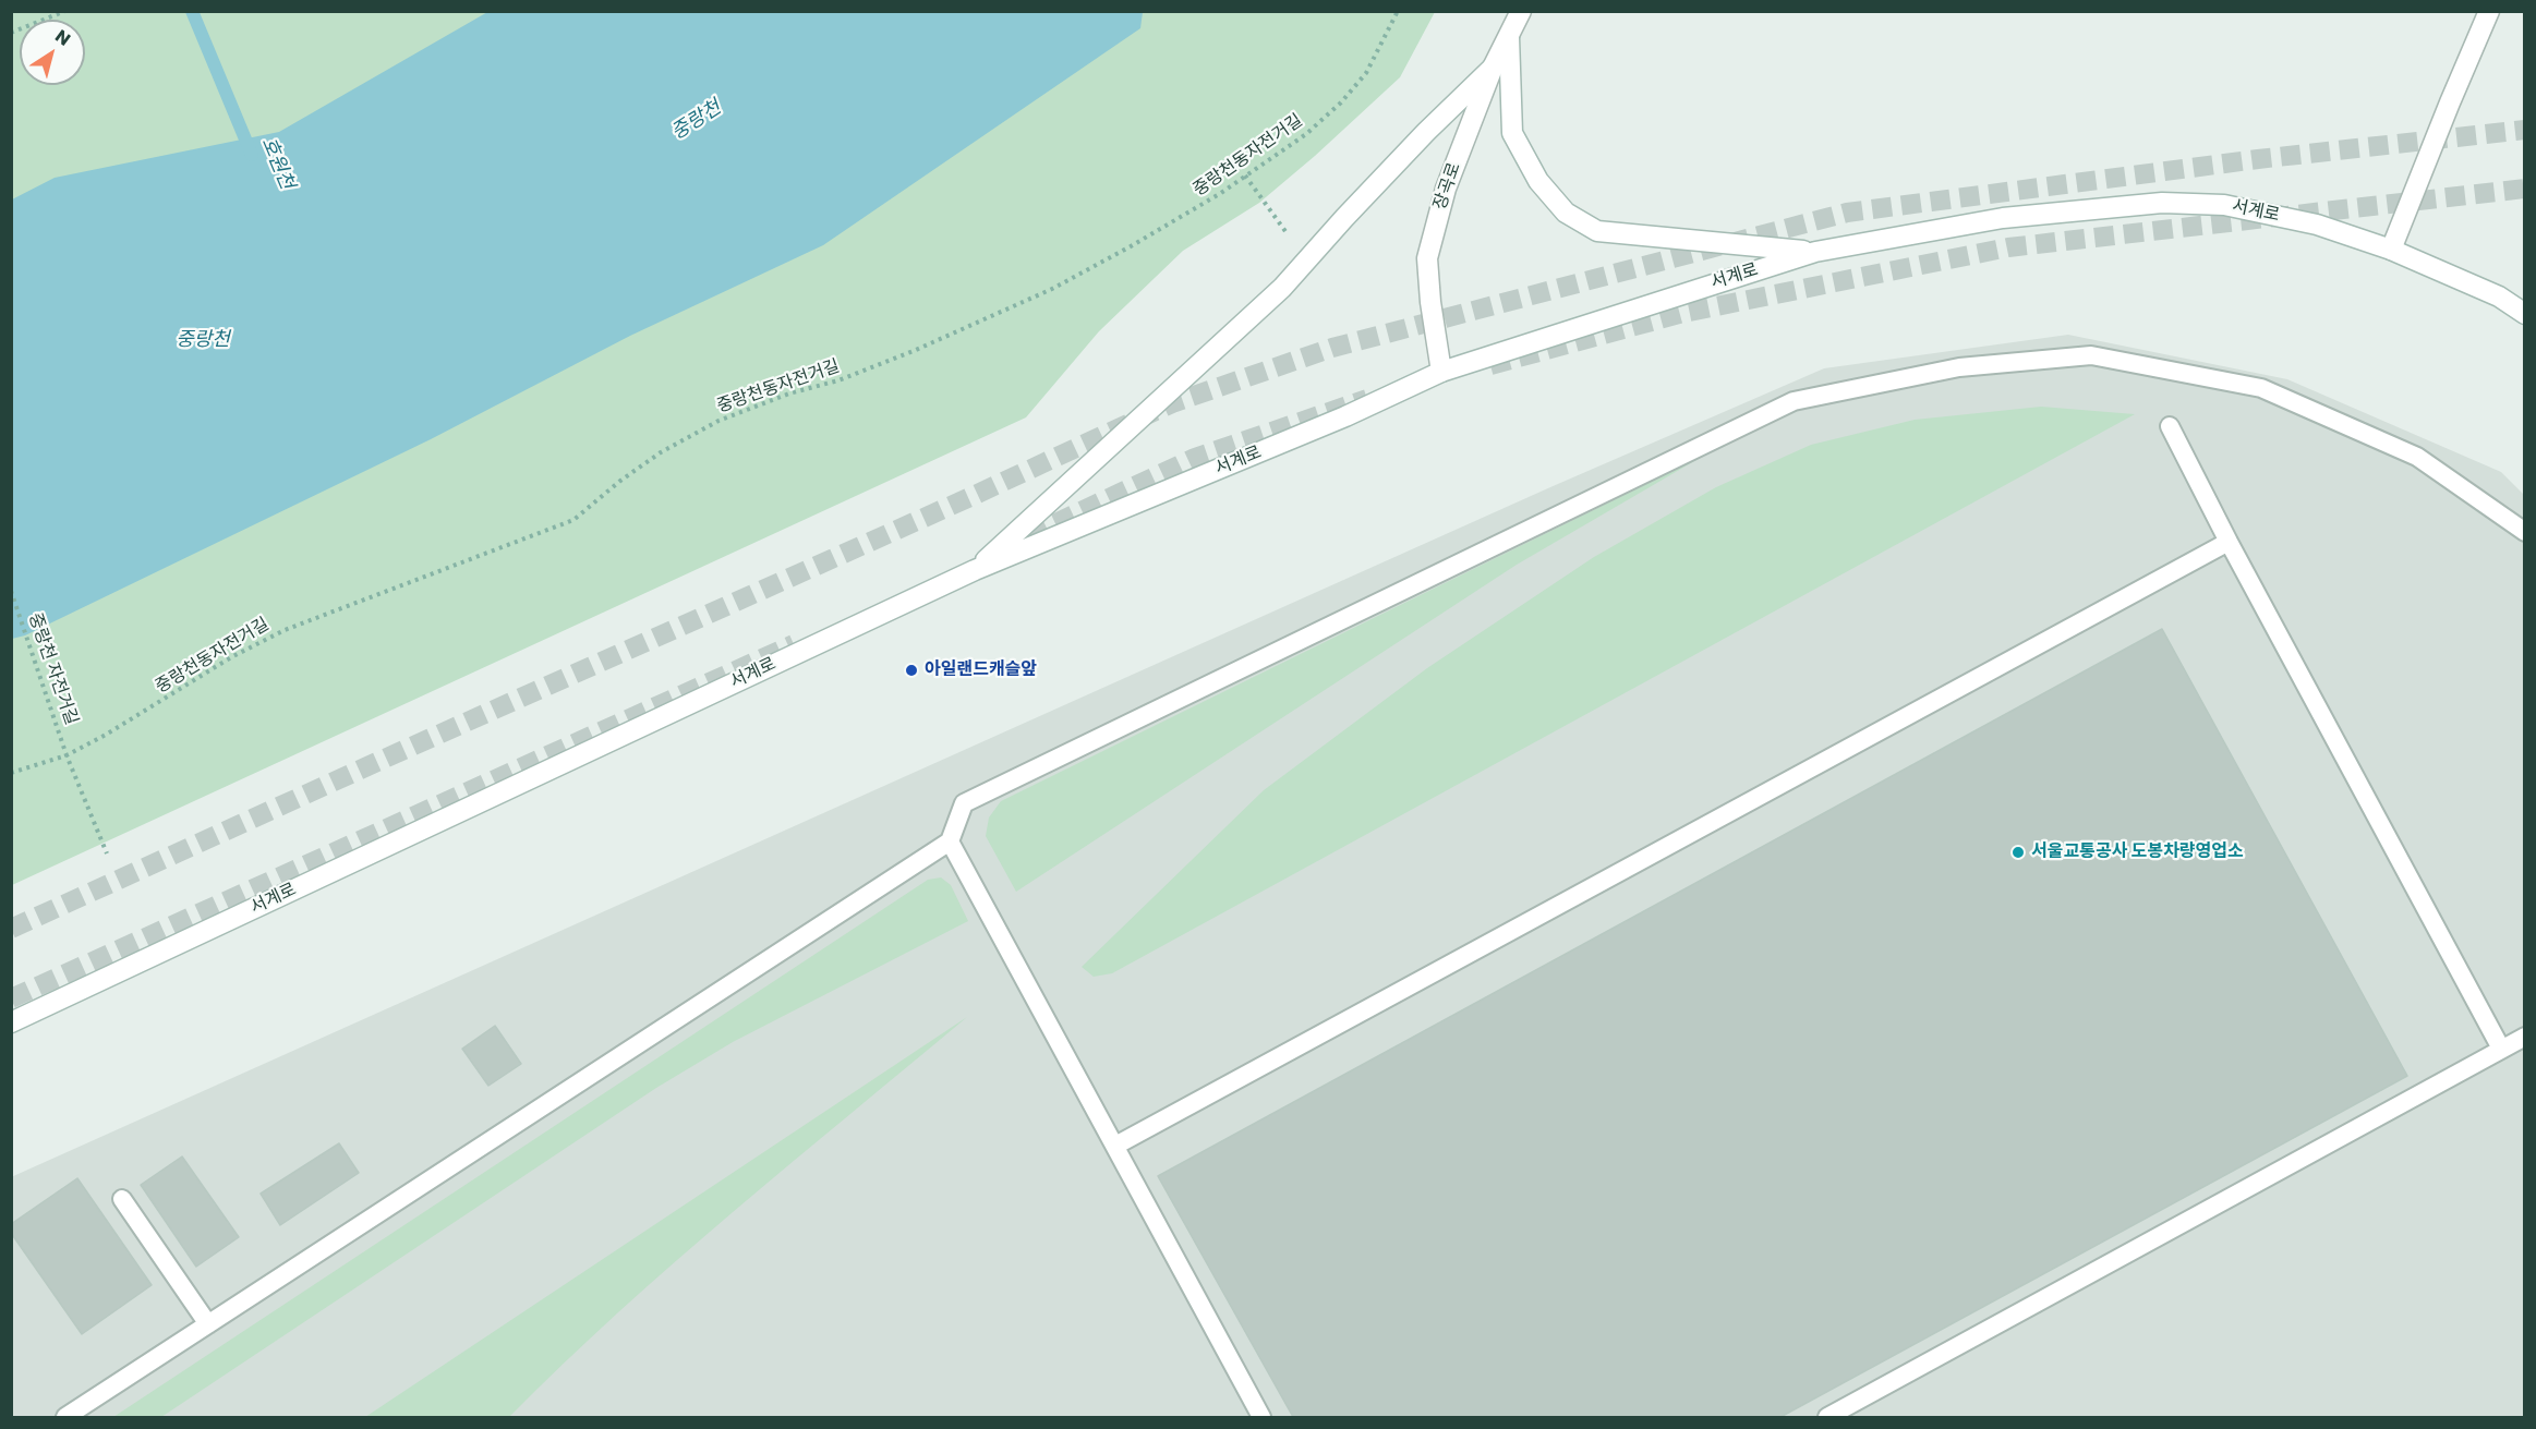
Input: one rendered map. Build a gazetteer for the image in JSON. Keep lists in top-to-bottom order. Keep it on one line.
{"streets":{"main road":["장곡로","서계로"],"path":["중랑천동자전거길","중랑천 자전거길"]},"crossings":[["중랑천동자전거길","중랑천 자전거길"],["장곡로","서계로"]],"water":["중랑천","호원천"],"places":["아일랜드캐슬앞","서울교통공사 도봉차량영업소"],"north":"top right"}
